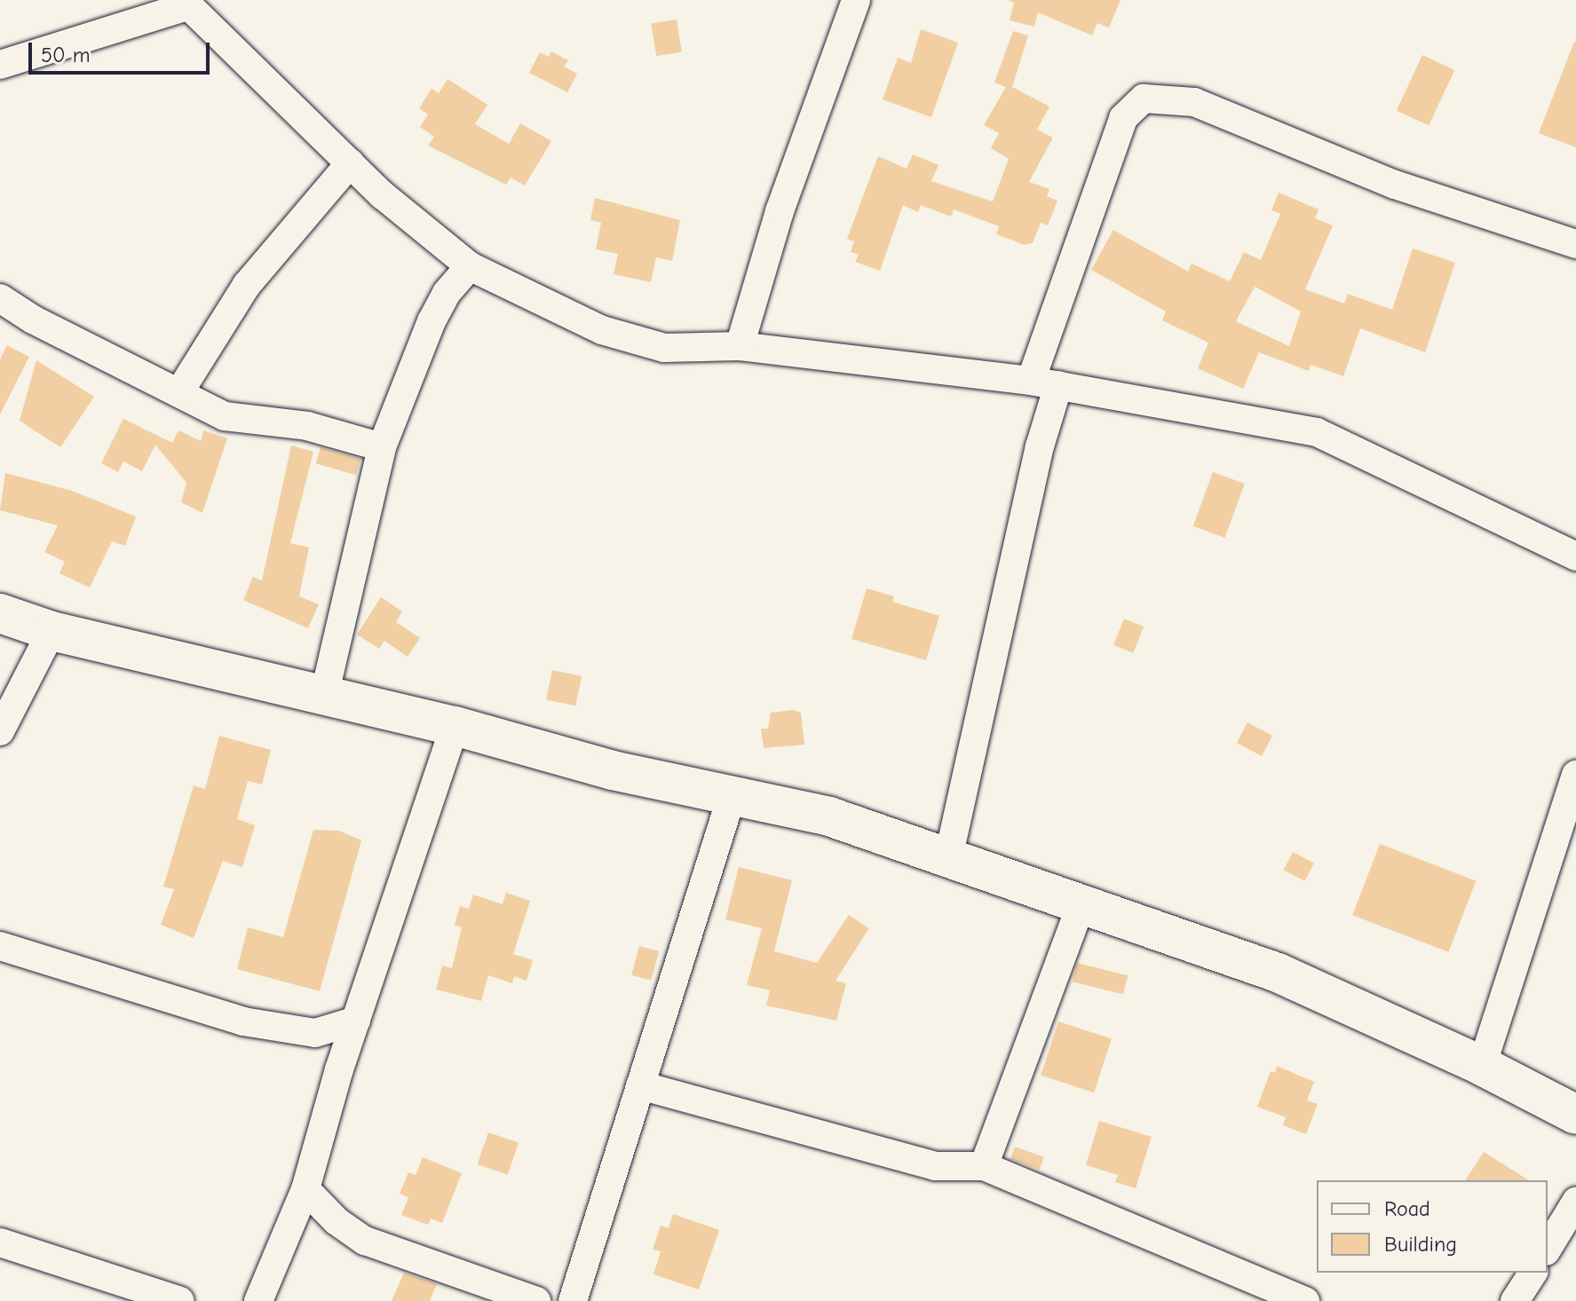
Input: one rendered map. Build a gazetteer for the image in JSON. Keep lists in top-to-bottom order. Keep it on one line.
{"legend":["Road","Building"],"scale_bar":"50 m"}
